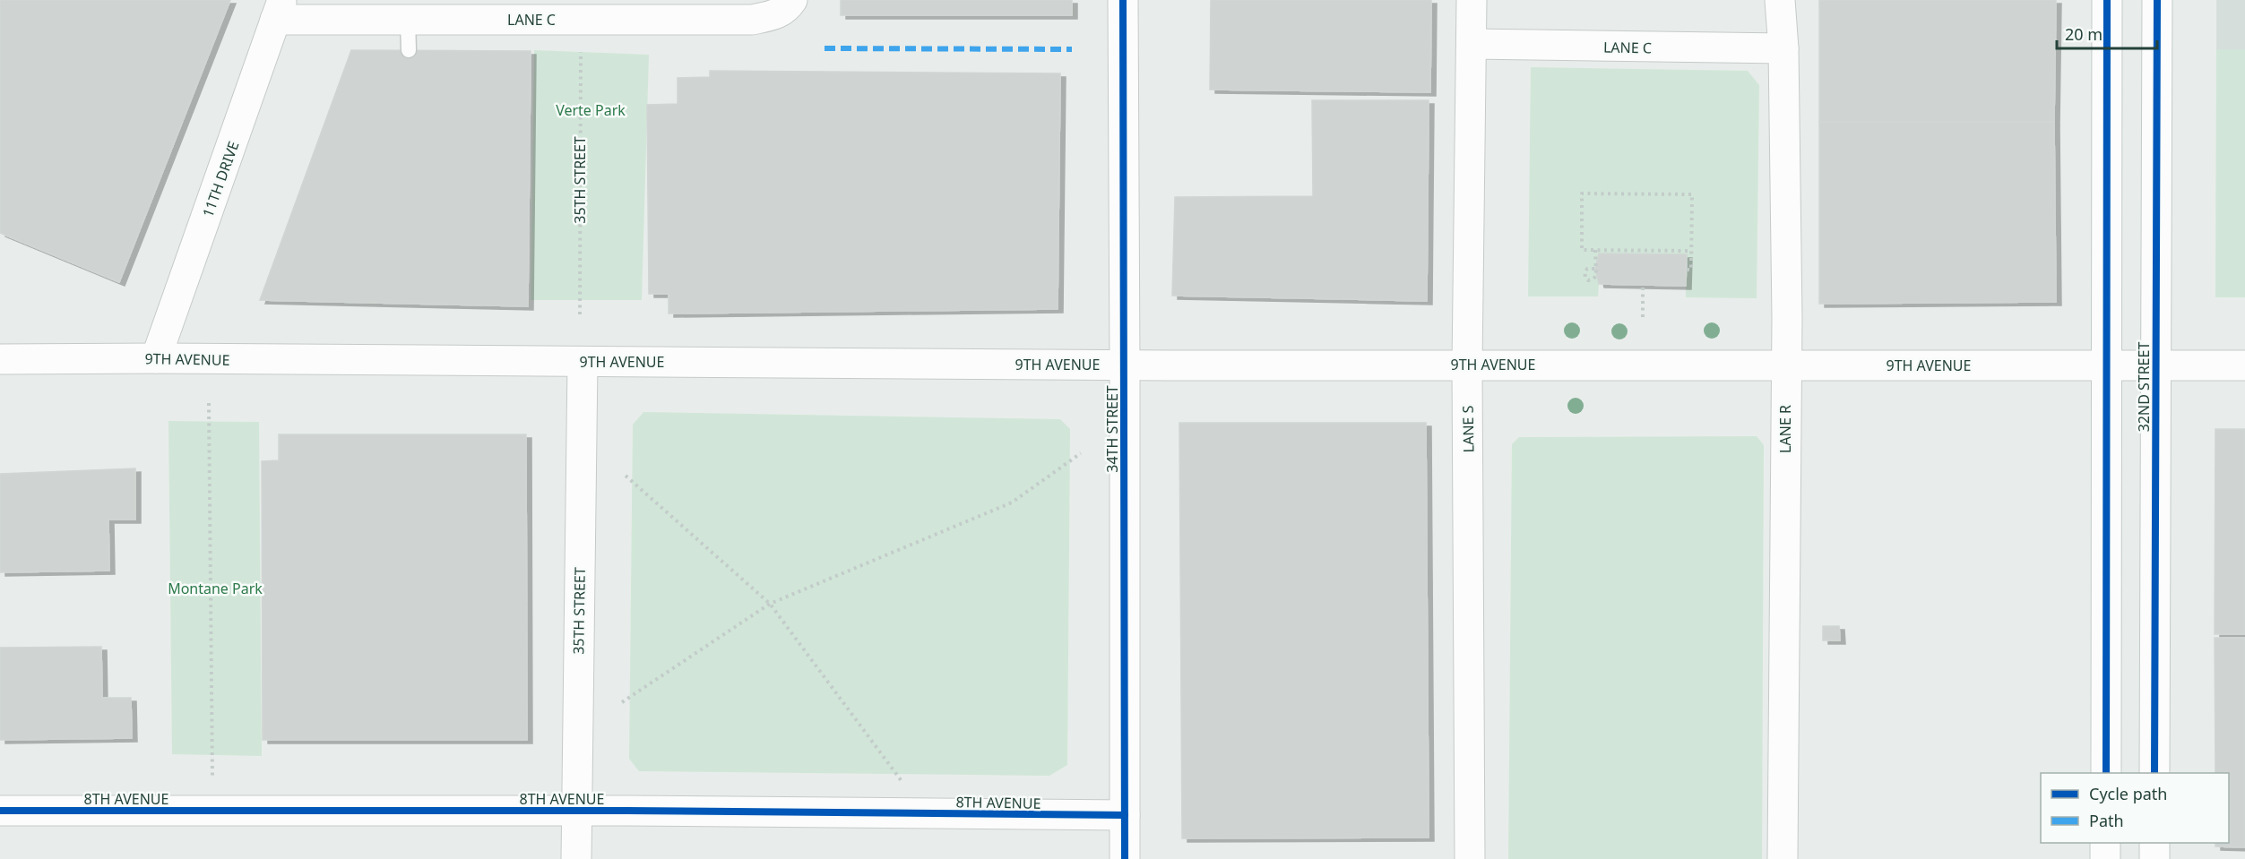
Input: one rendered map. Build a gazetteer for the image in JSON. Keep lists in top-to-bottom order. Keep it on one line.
{"streets":{"street":["LANE C","11TH DRIVE","35TH STREET","9TH AVENUE","32ND STREET","34TH STREET","LANE S","LANE R","8TH AVENUE"]},"crossings":[["LANE C","11TH DRIVE"],["LANE C","LANE S"],["LANE C","LANE R"],["11TH DRIVE","9TH AVENUE"],["35TH STREET","9TH AVENUE"],["35TH STREET","8TH AVENUE"],["9TH AVENUE","32ND STREET"],["9TH AVENUE","34TH STREET"],["9TH AVENUE","LANE S"],["9TH AVENUE","LANE R"],["34TH STREET","8TH AVENUE"]],"parks":["Verte Park","Montane Park"],"legend":["Cycle path","Path"],"scale_bar":"20 m"}
